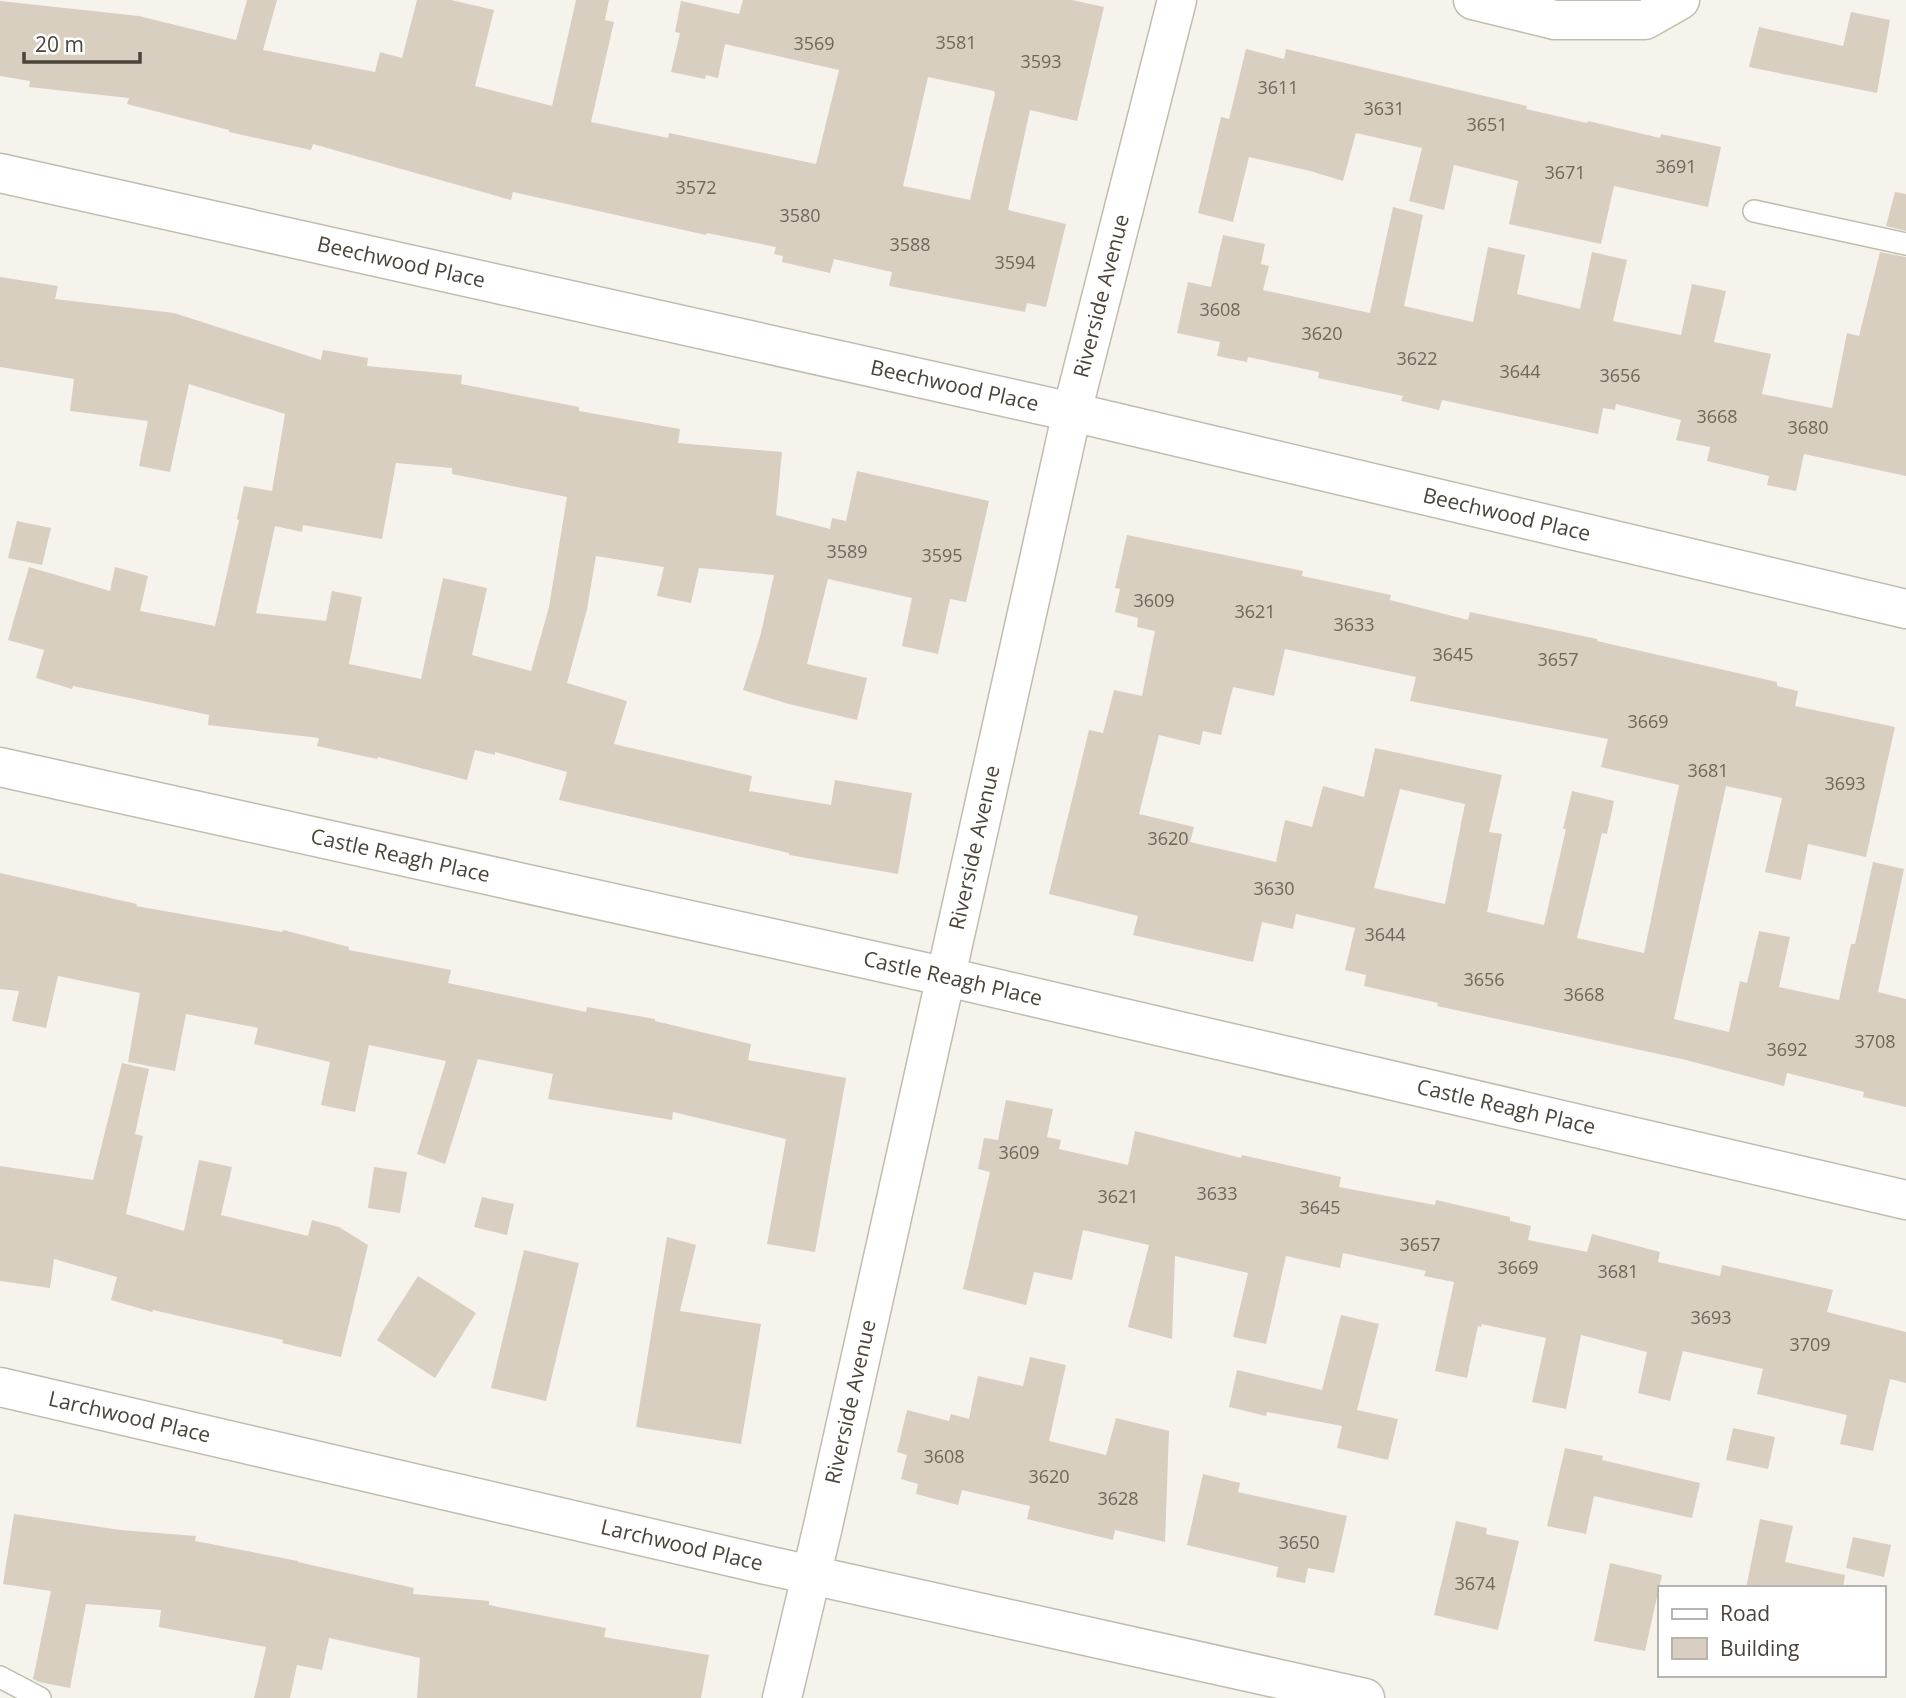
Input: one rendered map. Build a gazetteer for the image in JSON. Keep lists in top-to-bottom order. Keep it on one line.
{"streets":{"street":["Beechwood Place","Riverside Avenue","Castle Reagh Place","Larchwood Place"]},"crossings":[["Beechwood Place","Riverside Avenue"],["Riverside Avenue","Castle Reagh Place"],["Riverside Avenue","Larchwood Place"]],"house_numbers":["3581","3569","3593","3611","3631","3651","3691","3671","3572","3580","3588","3594","3608","3620","3622","3644","3656","3668","3680","3589","3595","3609","3621","3633","3645","3657","3669","3681","3693","3620","3630","3644","3656","3668","3708","3692","3609","3633","3621","3645","3657","3669","3681","3693","3709","3608","3620","3628","3650","3674"],"legend":["Road","Building"],"scale_bar":"20 m"}
